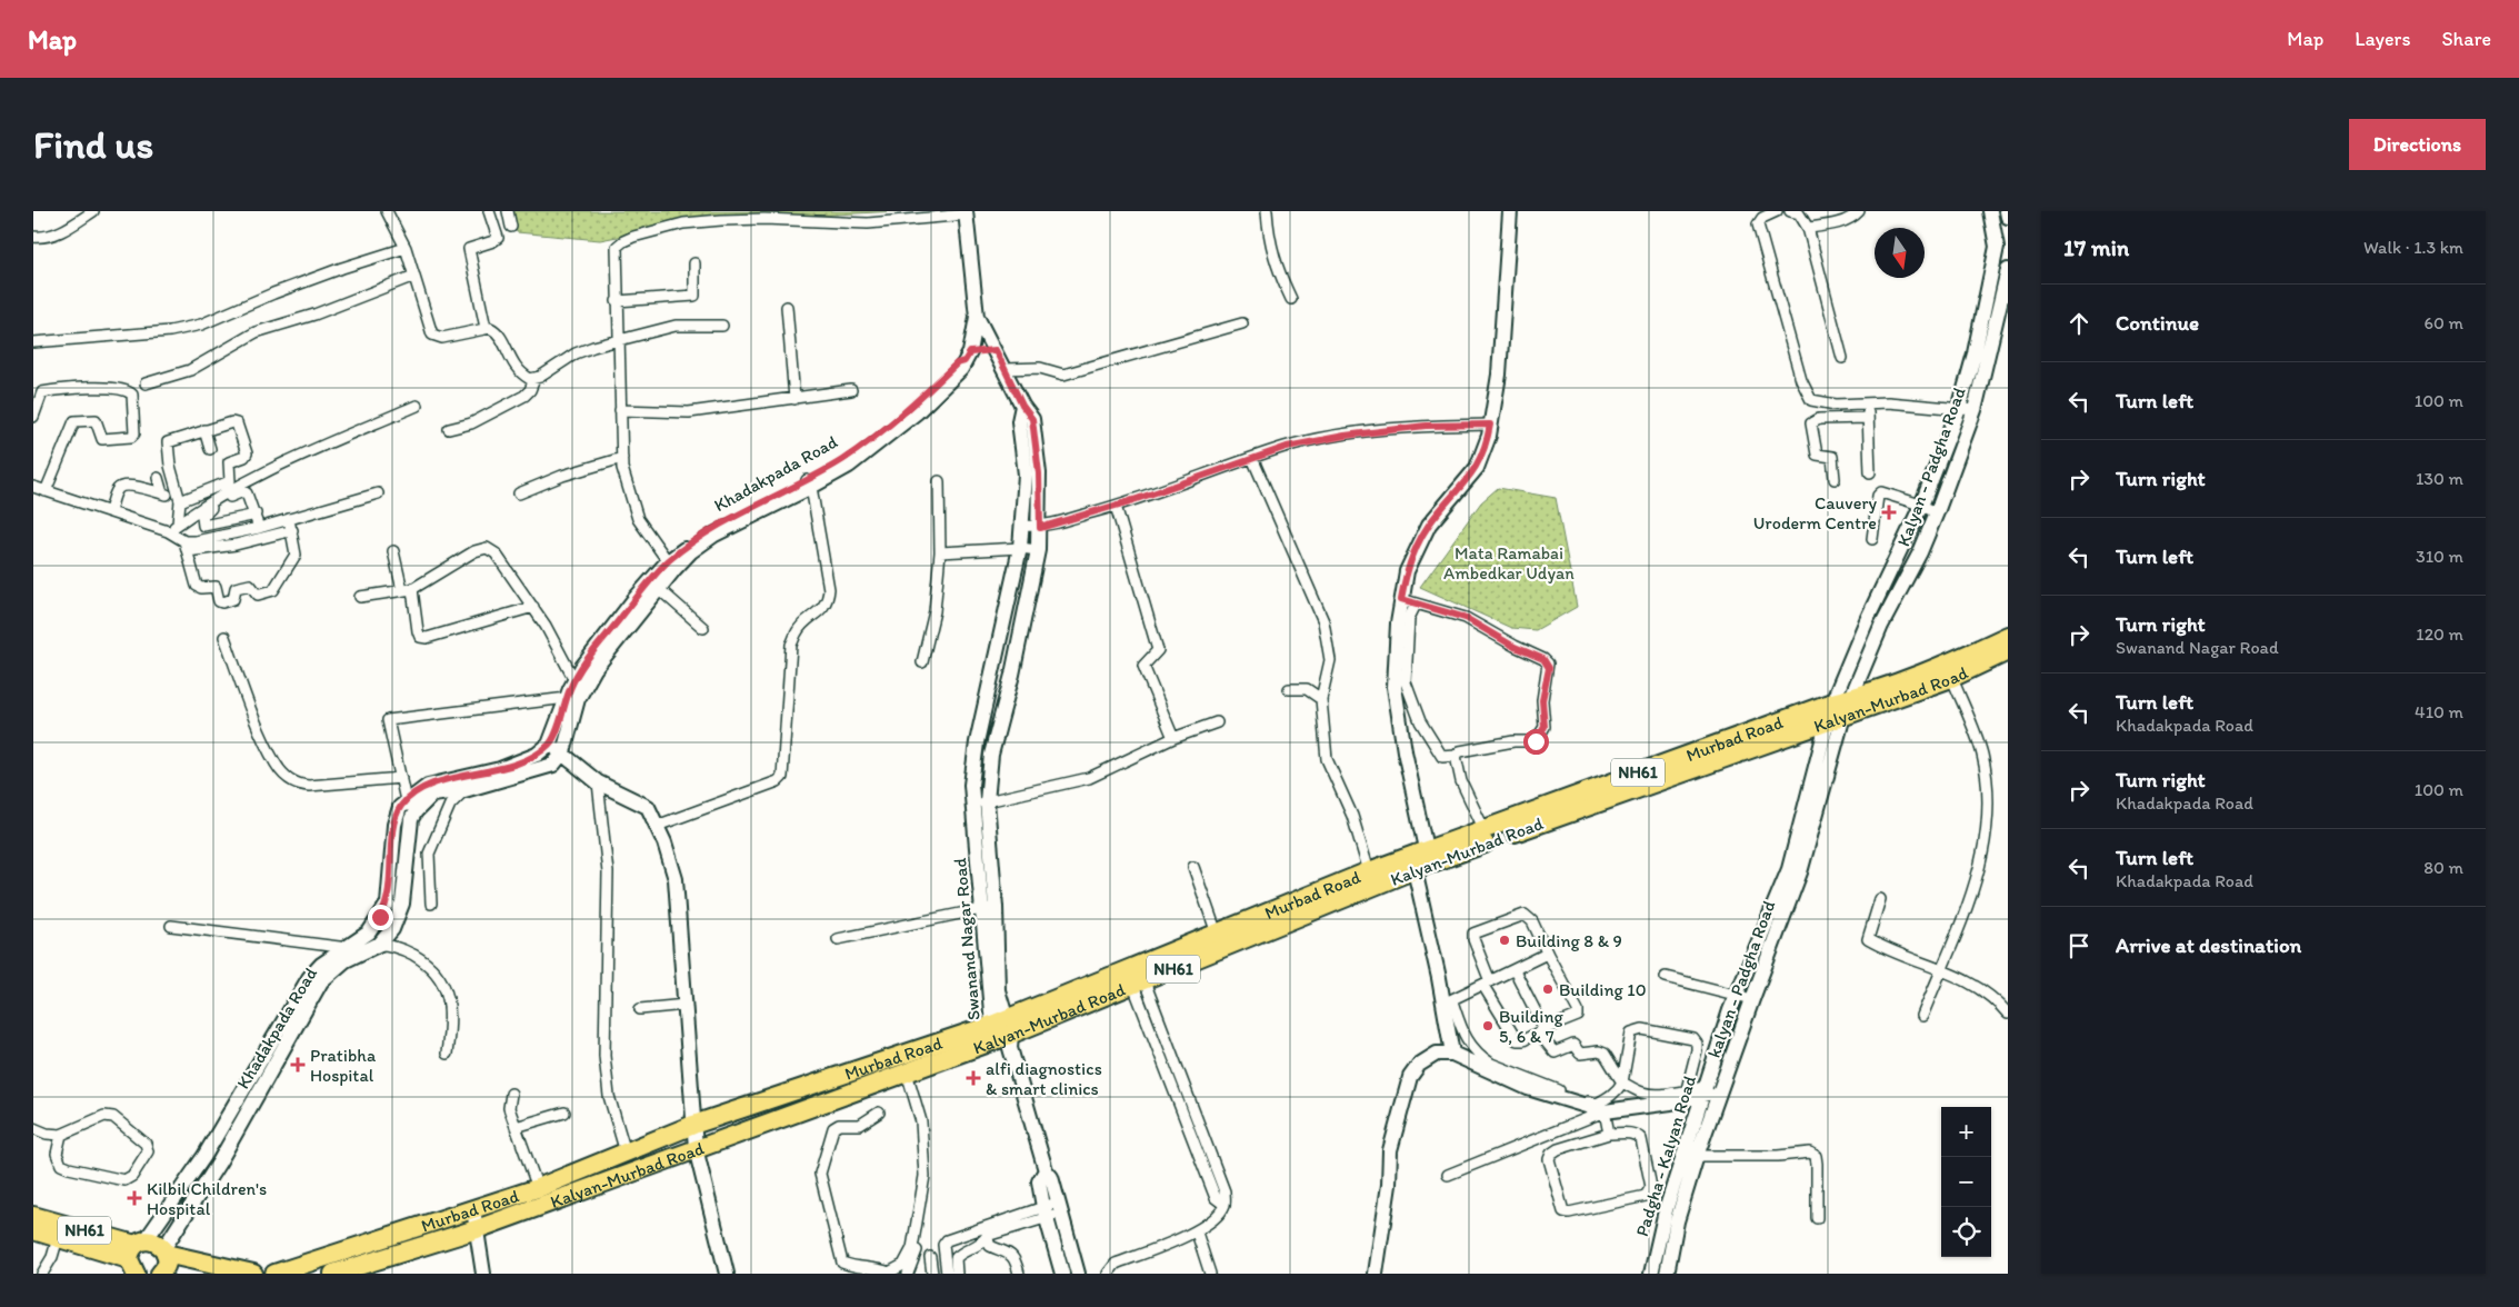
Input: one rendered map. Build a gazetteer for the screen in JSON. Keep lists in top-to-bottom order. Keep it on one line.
{"streets":{"highway":["Kalyan-Murbad Road","Murbad Road","NH61"],"main road":["Kalyan - Padgha Road","Khadakpada Road","Swanand Nagar Road","kalyan - Padgha Road","Padgha - Kalyan Road"]},"crossings":[["Kalyan - Padgha Road","Kalyan-Murbad Road"],["Kalyan - Padgha Road","Murbad Road"],["Kalyan - Padgha Road","NH61"],["Kalyan - Padgha Road","kalyan - Padgha Road"],["Khadakpada Road","NH61"],["Kalyan-Murbad Road","Murbad Road"],["Kalyan-Murbad Road","NH61"],["Kalyan-Murbad Road","Swanand Nagar Road"],["Kalyan-Murbad Road","kalyan - Padgha Road"],["Murbad Road","NH61"],["Murbad Road","Swanand Nagar Road"],["Murbad Road","kalyan - Padgha Road"],["kalyan - Padgha Road","Padgha - Kalyan Road"]],"parks":["Mata Ramabai Ambedkar Udyan"],"places":{"health":["Cauvery Uroderm Centre","Pratibha Hospital","alfi diagnostics & smart clinics","Kilbil Children's Hospital"],"other":["Building 8 & 9","Building 10","Building 5, 6 & 7"]},"north":"bottom","page":{"header":"Map","nav":["Map","Layers","Share"],"buttons":"Directions","title":"Find us","heading":["17 min","Walk · 1.3 km"],"list":[["Continue","60 m"],["Turn left","100 m"],["Turn right","130 m"],["Turn left","310 m"],["Turn right","Swanand Nagar Road","120 m"],["Turn left","Khadakpada Road","410 m"],["Turn right","Khadakpada Road","100 m"],["Turn left","Khadakpada Road","80 m"],"Arrive at destination"],"map_buttons":["+","−"]}}
